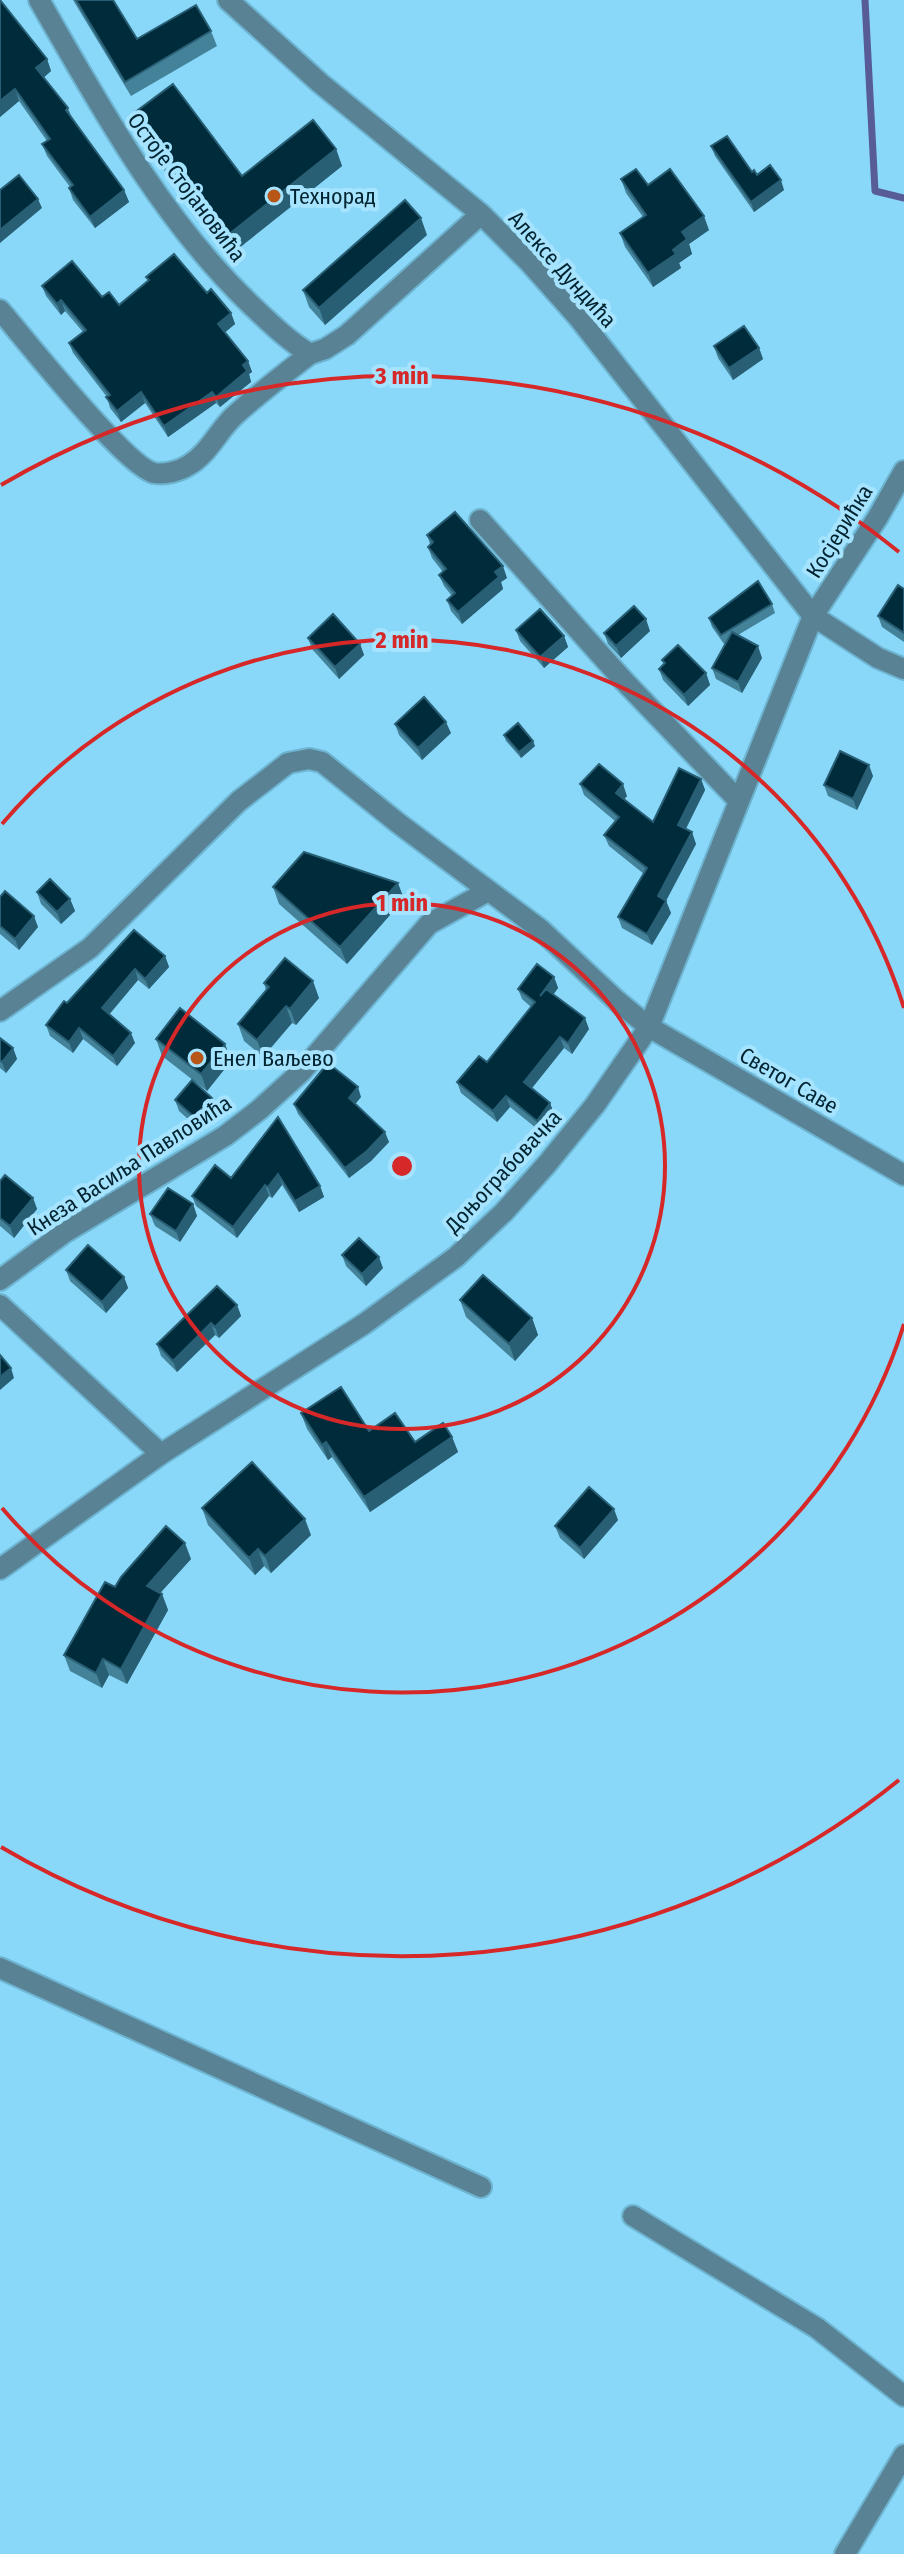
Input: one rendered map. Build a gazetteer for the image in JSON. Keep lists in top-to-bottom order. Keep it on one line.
{"streets":{"street":["Остоје Стојановића","Алексе Дундића","Косјерићка","Светог Саве","Кнеза Васиља Павловића","Доњограбовачка"]},"crossings":[["Алексе Дундића","Косјерићка"],["Алексе Дундића","Доњограбовачка"],["Косјерићка","Доњограбовачка"],["Светог Саве","Кнеза Васиља Павловића"],["Светог Саве","Доњограбовачка"]],"places":["Технорад","Енел Ваљево"],"rings":["3 min","2 min","1 min"]}
